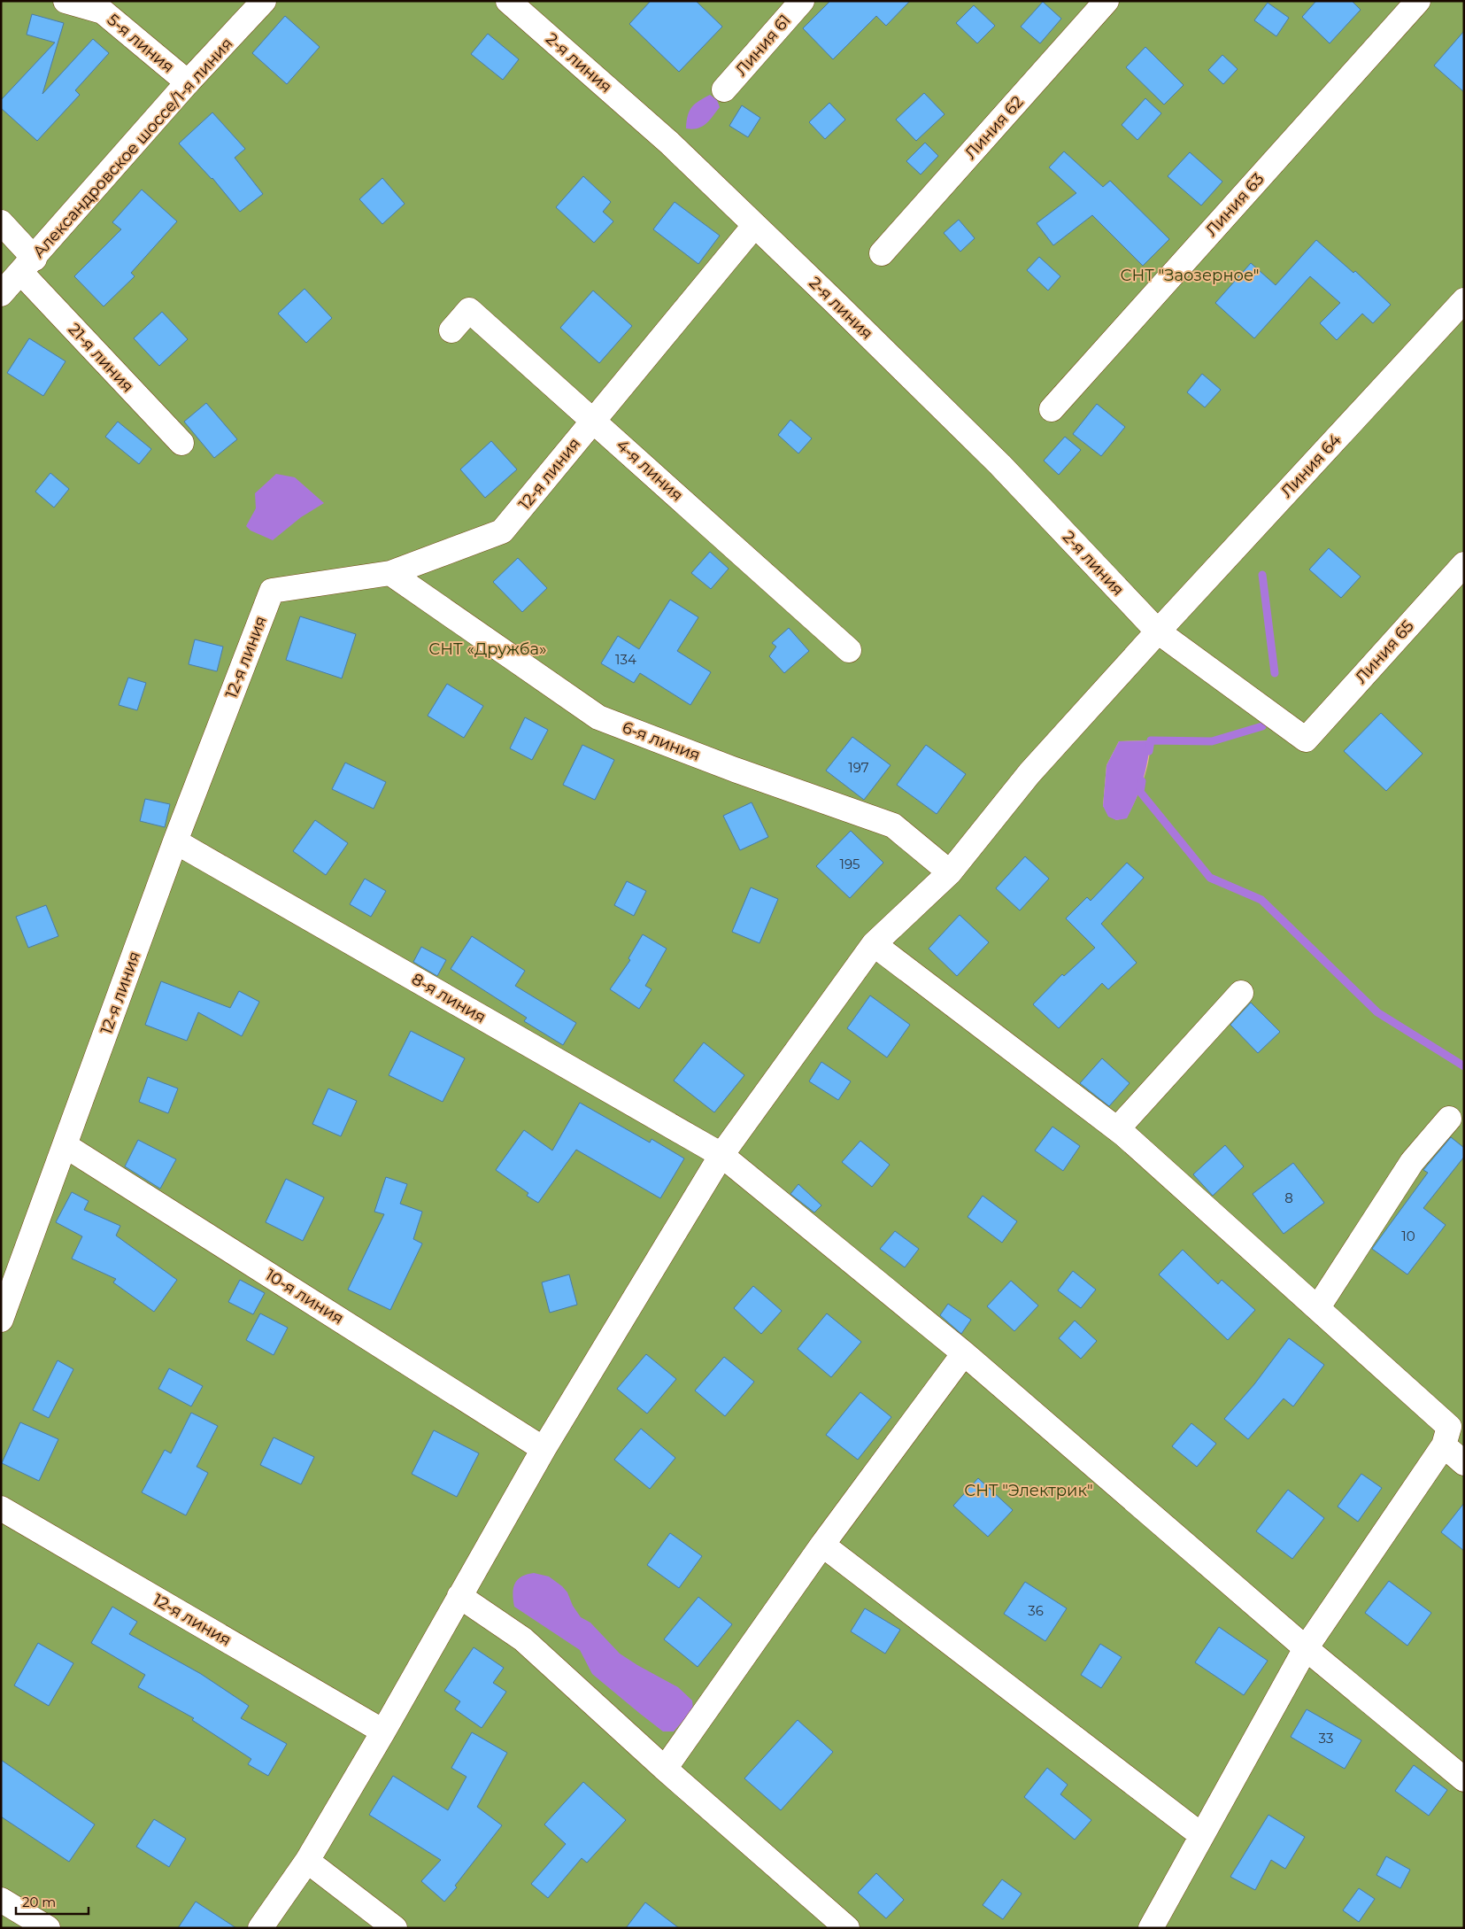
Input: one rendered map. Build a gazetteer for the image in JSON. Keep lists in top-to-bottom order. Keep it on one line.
{"streets":{"street":["5-я линия","Линия 61","2-я линия","Линия 62","Александровское шоссе/1-я линия","Линия 63","21-я линия","Линия 64","4-я линия","12-я линия","Линия 65","6-я линия","8-я линия","10-я линия"]},"crossings":[["5-я линия","Александровское шоссе/1-я линия"],["2-я линия","Линия 64"],["2-я линия","12-я линия"],["2-я линия","Линия 65"],["Александровское шоссе/1-я линия","21-я линия"],["Линия 64","12-я линия"],["Линия 64","6-я линия"],["Линия 64","8-я линия"],["Линия 64","10-я линия"],["4-я линия","12-я линия"],["12-я линия","6-я линия"],["12-я линия","8-я линия"],["12-я линия","10-я линия"]],"parks":["СНТ \"Заозерное\"","СНТ «Дружба»","СНТ \"Электрик\""],"house_numbers":["134","197","195","8","10","36","33"],"scale_bar":"20 m"}
